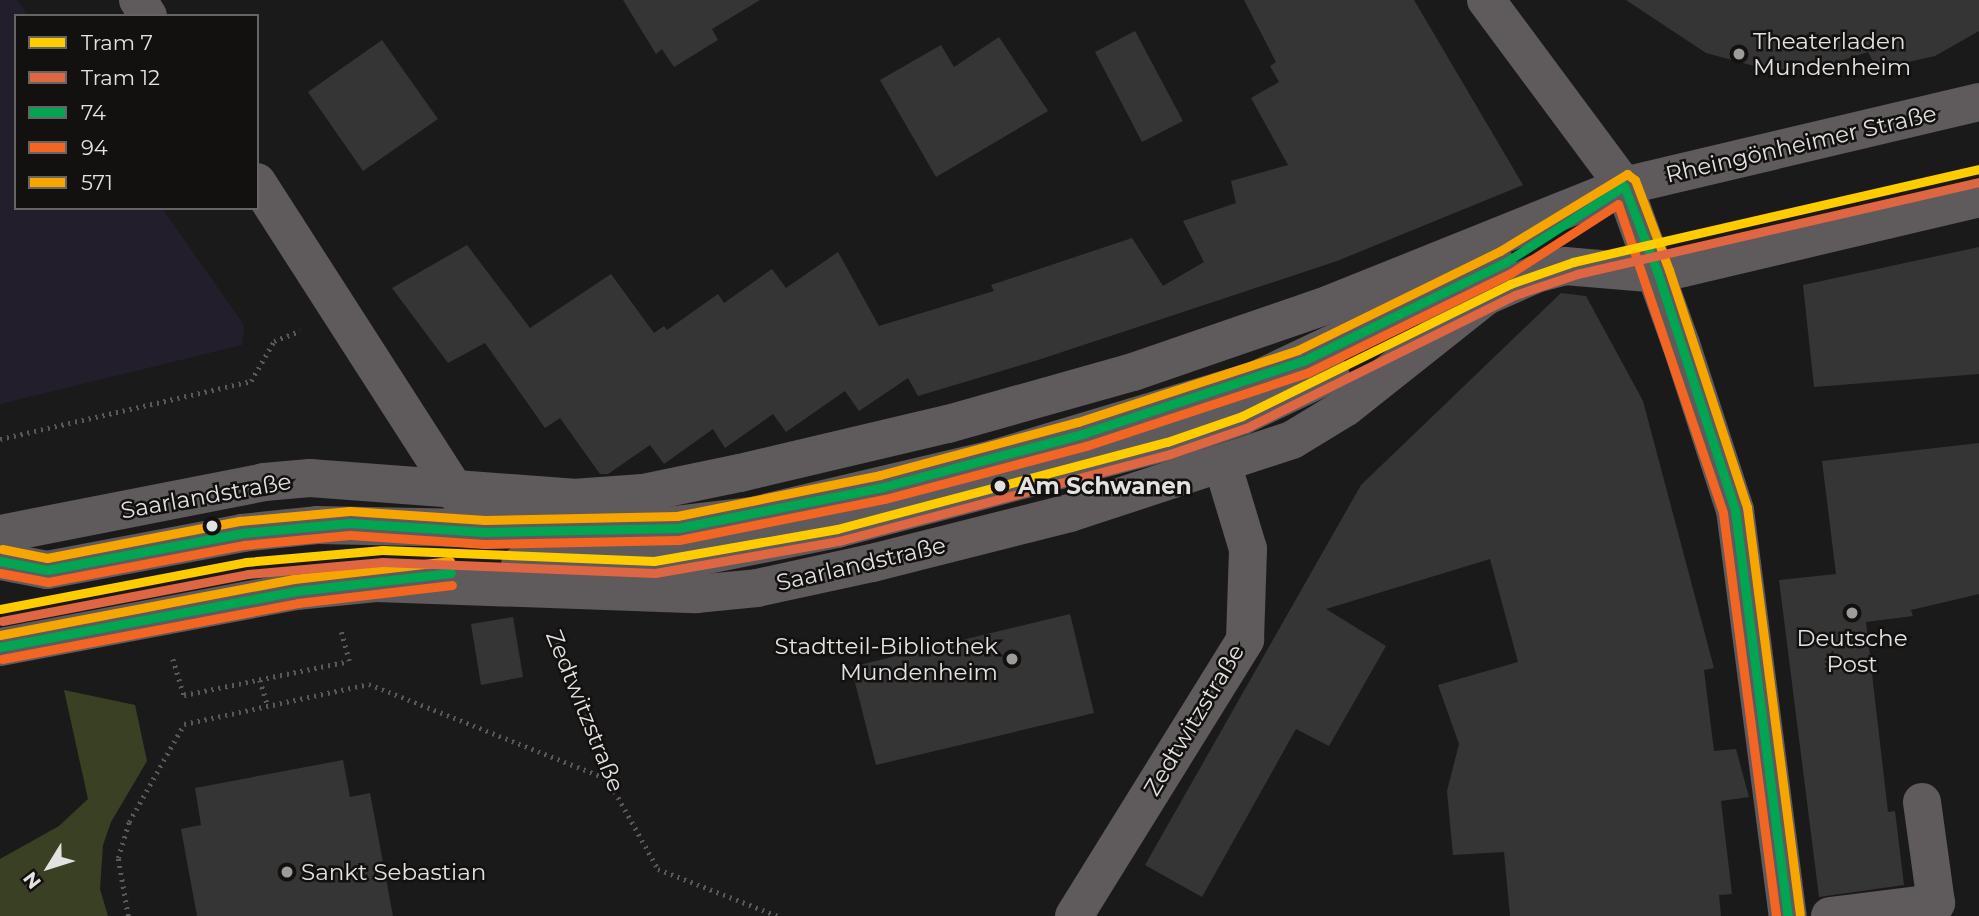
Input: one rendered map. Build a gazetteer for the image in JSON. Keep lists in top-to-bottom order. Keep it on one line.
{"streets":{"street":["Rheingönheimer Straße","Saarlandstraße","Zedtwitzstraße"]},"crossings":[["Rheingönheimer Straße","Saarlandstraße"],["Saarlandstraße","Zedtwitzstraße"]],"places":["Theaterladen Mundenheim","Am Schwanen","Deutsche Post","Stadtteil-Bibliothek Mundenheim","Sankt Sebastian"],"lines":["tram line 7","transit line 571","tram line 12","transit line 74","transit line 94"],"legend":["Tram 7","Tram 12","74","94","571"],"north":"bottom left"}
